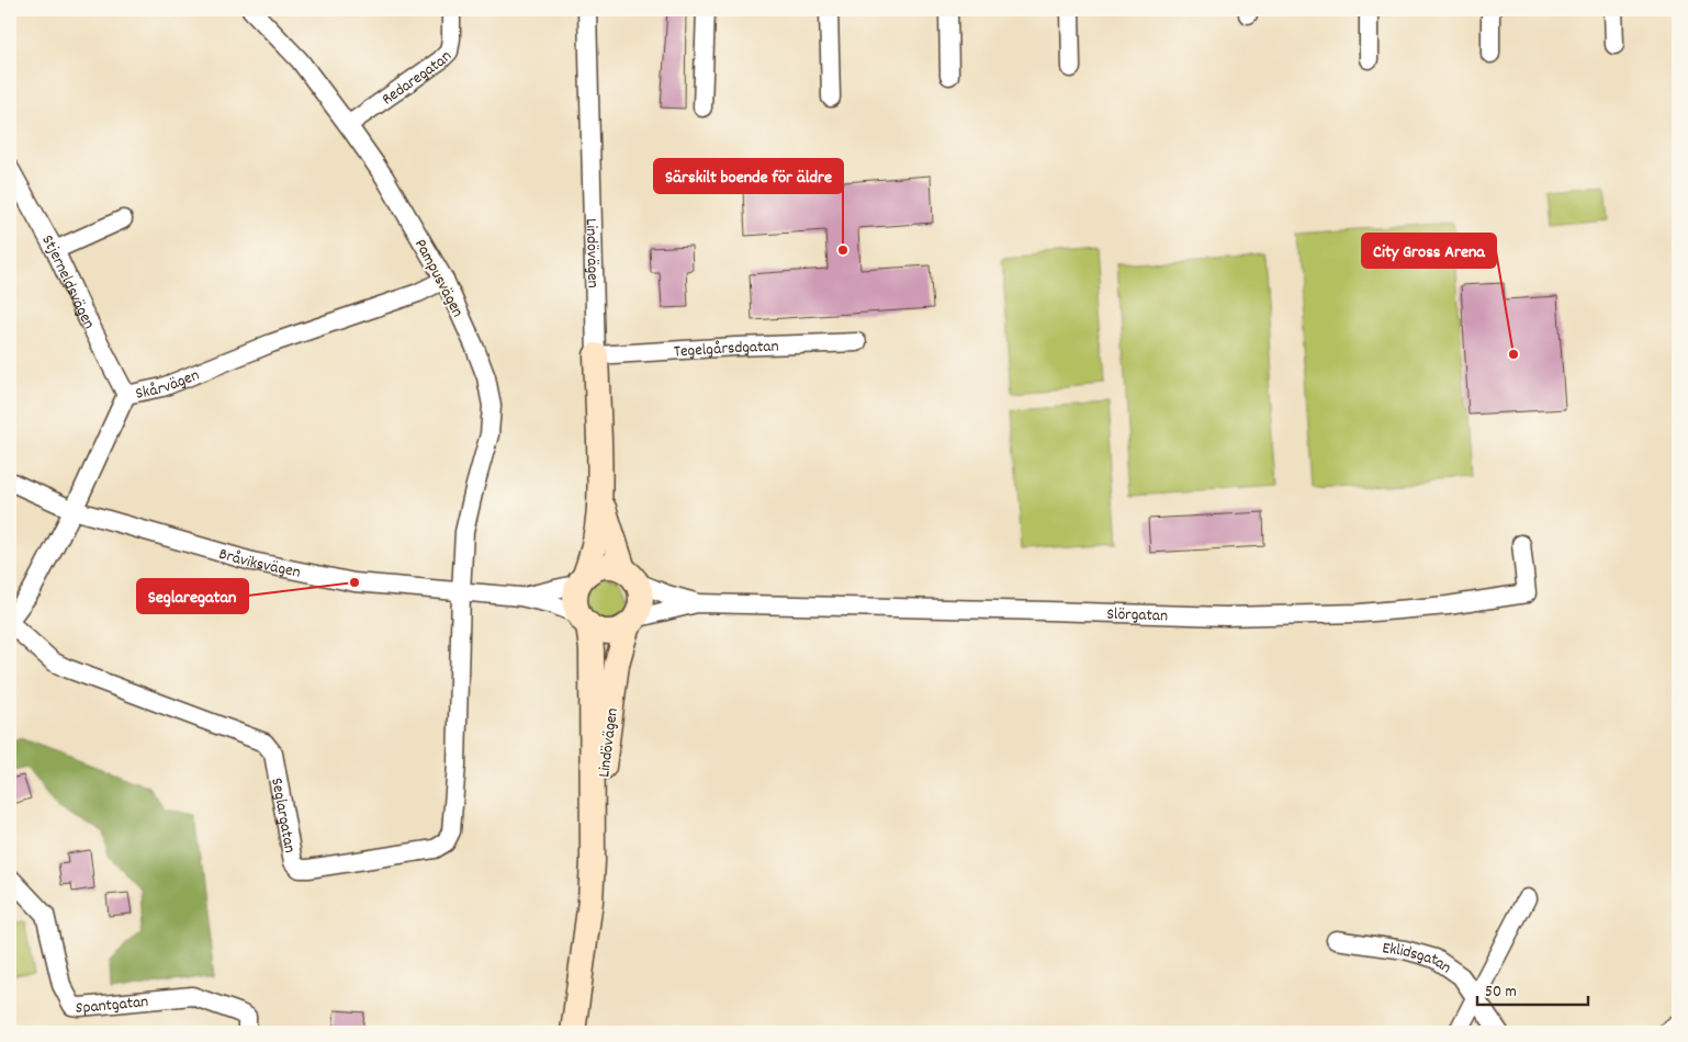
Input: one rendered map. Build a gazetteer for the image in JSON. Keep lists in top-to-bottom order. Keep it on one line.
{"streets":{"main road":["Lindövägen"],"street":["Redaregatan","Pampusvägen","Stjerneldsvägen","Tegelgårsdgatan","Skårvägen","Bråviksvägen","Slörgatan","Seglargatan","Eklidsgatan","Spantgatan"]},"crossings":[["Redaregatan","Pampusvägen"],["Lindövägen","Tegelgårsdgatan"],["Lindövägen","Bråviksvägen"],["Lindövägen","Slörgatan"],["Pampusvägen","Skårvägen"],["Pampusvägen","Bråviksvägen"],["Pampusvägen","Seglargatan"],["Stjerneldsvägen","Skårvägen"],["Skårvägen","Bråviksvägen"],["Skårvägen","Seglargatan"],["Bråviksvägen","Slörgatan"],["Bråviksvägen","Seglargatan"]],"places":["Särskilt boende för äldre","City Gross Arena","Seglaregatan"],"scale_bar":"50 m"}
